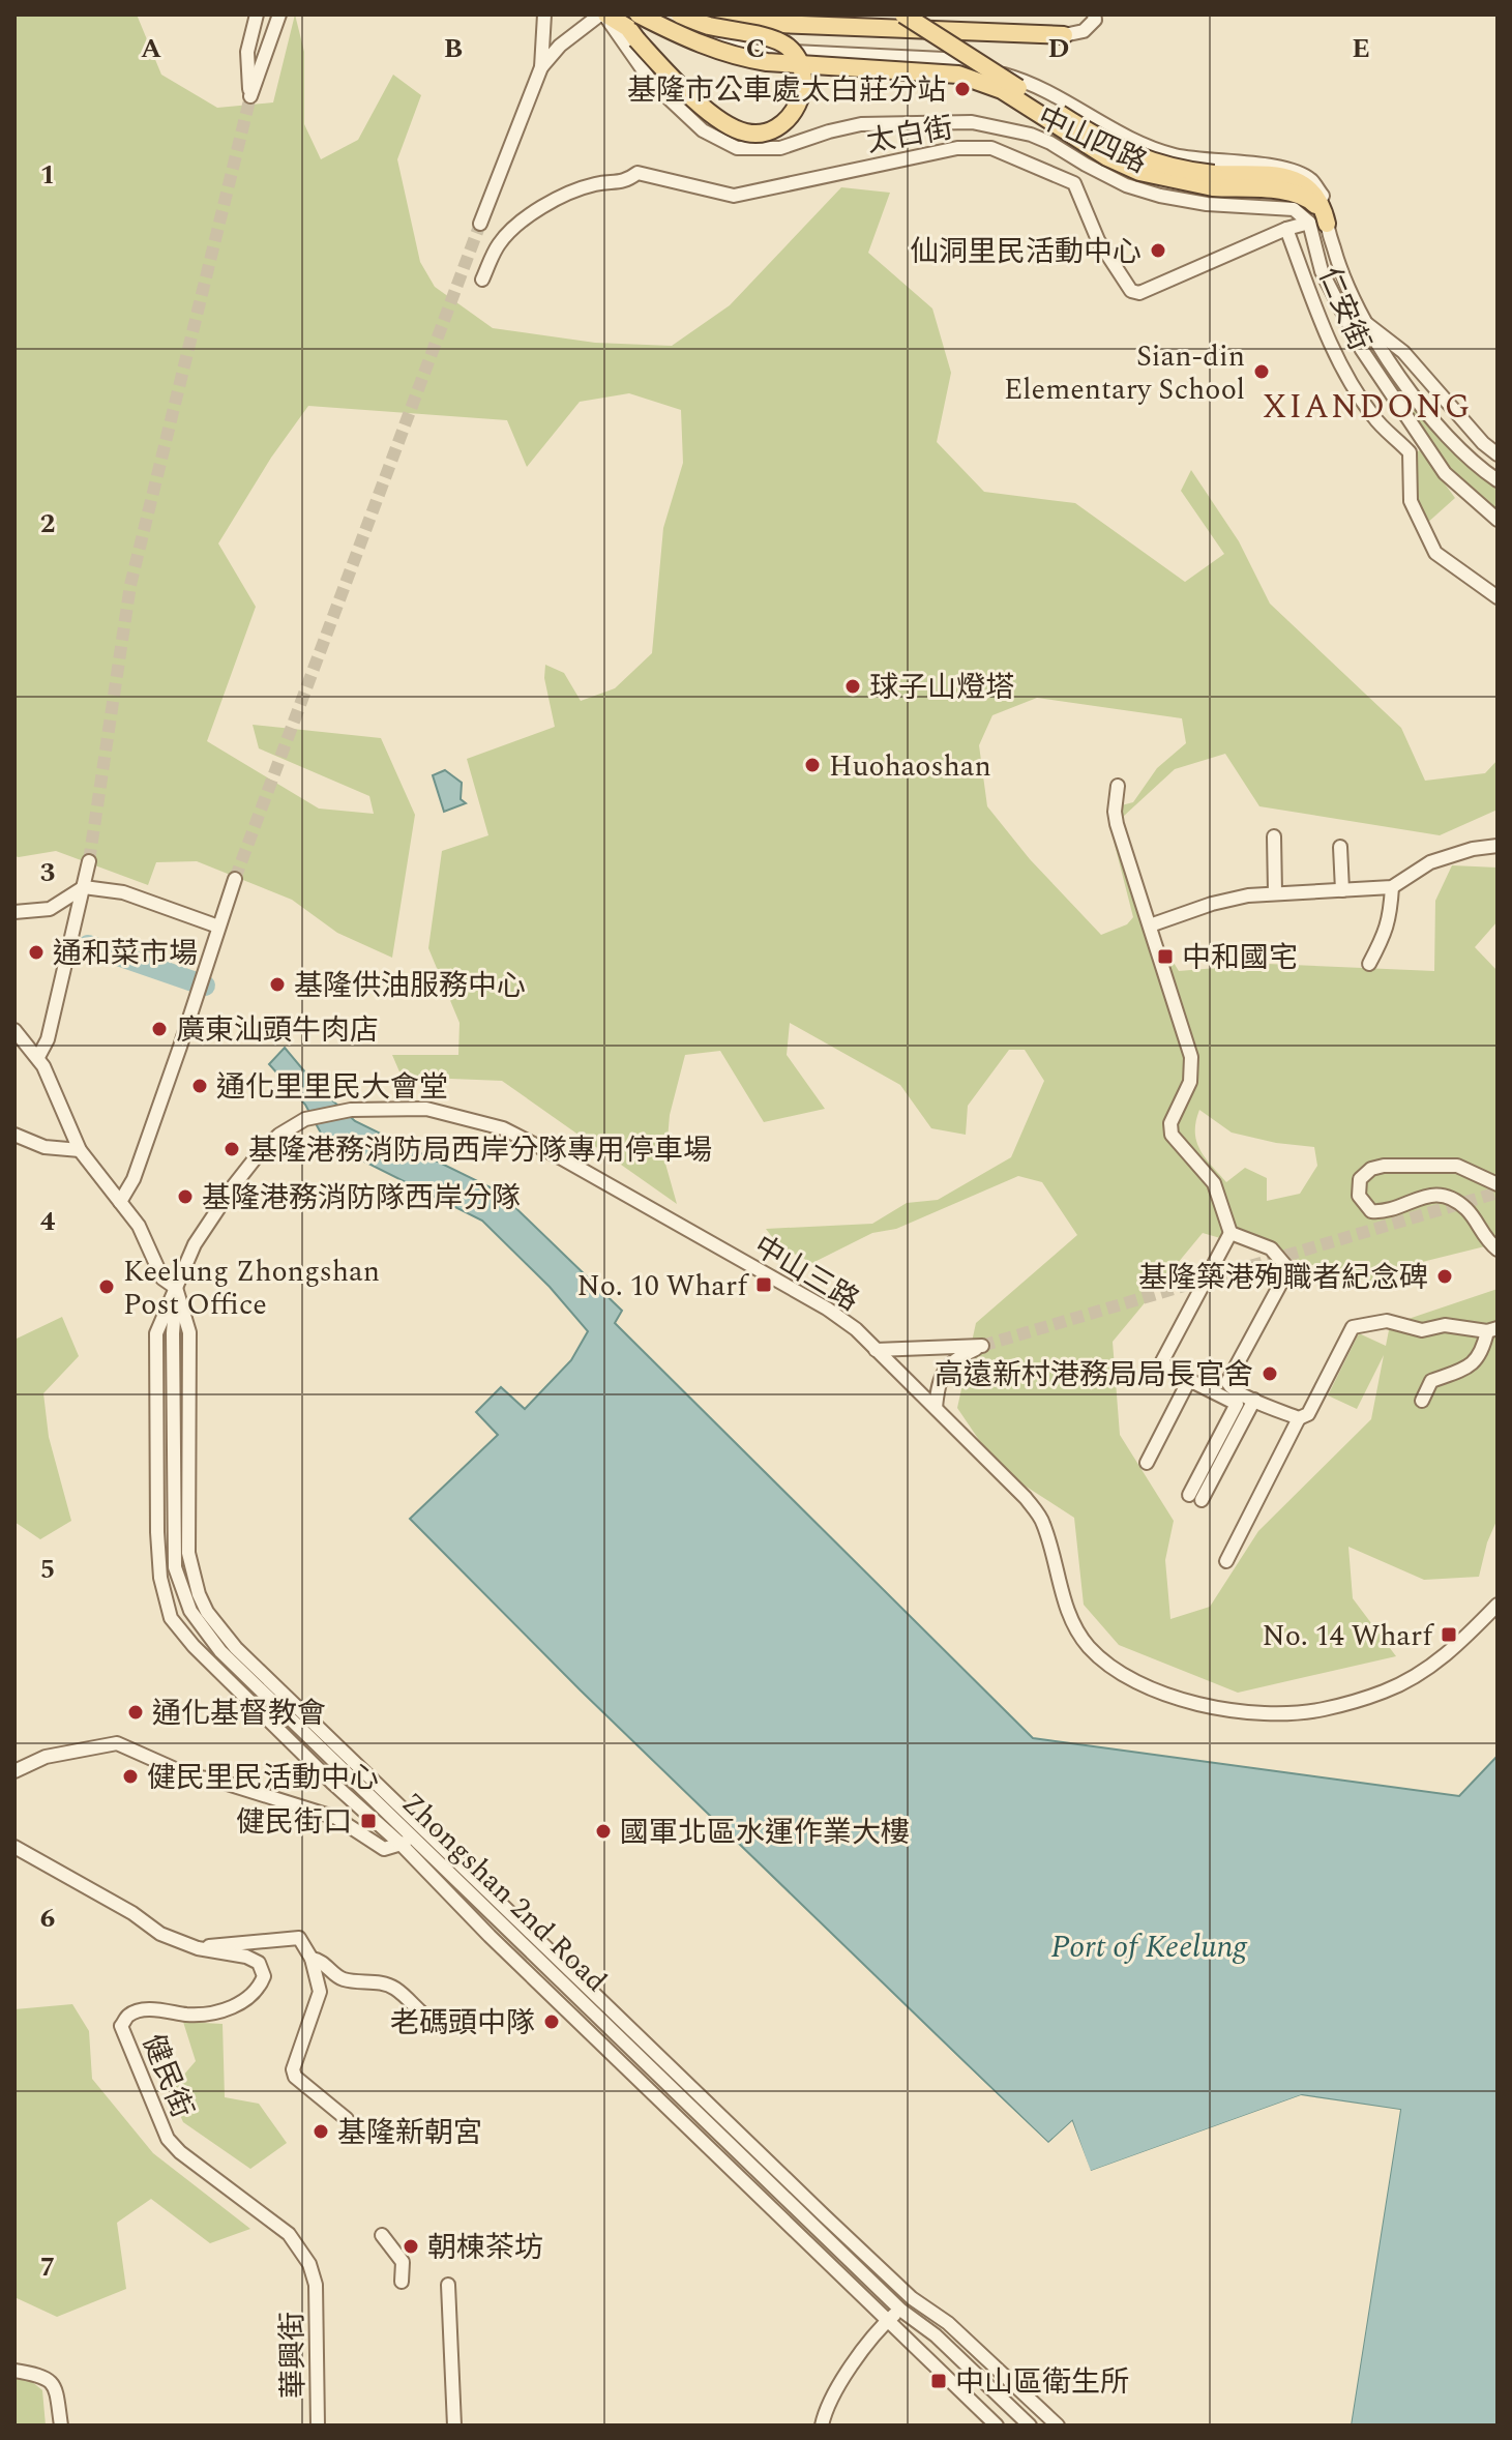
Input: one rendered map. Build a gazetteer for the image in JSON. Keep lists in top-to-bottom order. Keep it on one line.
{"streets":{"street":["太白街","中山四路","仁安街","中山三路","Zhongshan 2nd Road","健民街","華興街"]},"crossings":[["太白街","中山四路"],["太白街","仁安街"],["中山三路","Zhongshan 2nd Road"],["健民街","華興街"]],"districts":["XIANDONG"],"water":["Port of Keelung"],"places":{"other":["基隆市公車處太白莊分站","仙洞里民活動中心","Sian-din Elementary School","球子山燈塔","Huohaoshan","通和菜市場","基隆供油服務中心","廣東汕頭牛肉店","通化里里民大會堂","基隆港務消防局西岸分隊專用停車場","基隆港務消防隊西岸分隊","基隆築港殉職者紀念碑","Keelung Zhongshan Post Office","高遠新村港務局局長官舍","通化基督教會","健民里民活動中心","國軍北區水運作業大樓","老碼頭中隊","基隆新朝宮","朝棟茶坊"],"transit":["中和國宅","No. 10 Wharf","No. 14 Wharf","健民街口","中山區衛生所"]},"grid":{"columns":["A","B","C","D","E"],"rows":["1","2","3","4","5","6","7"]}}
